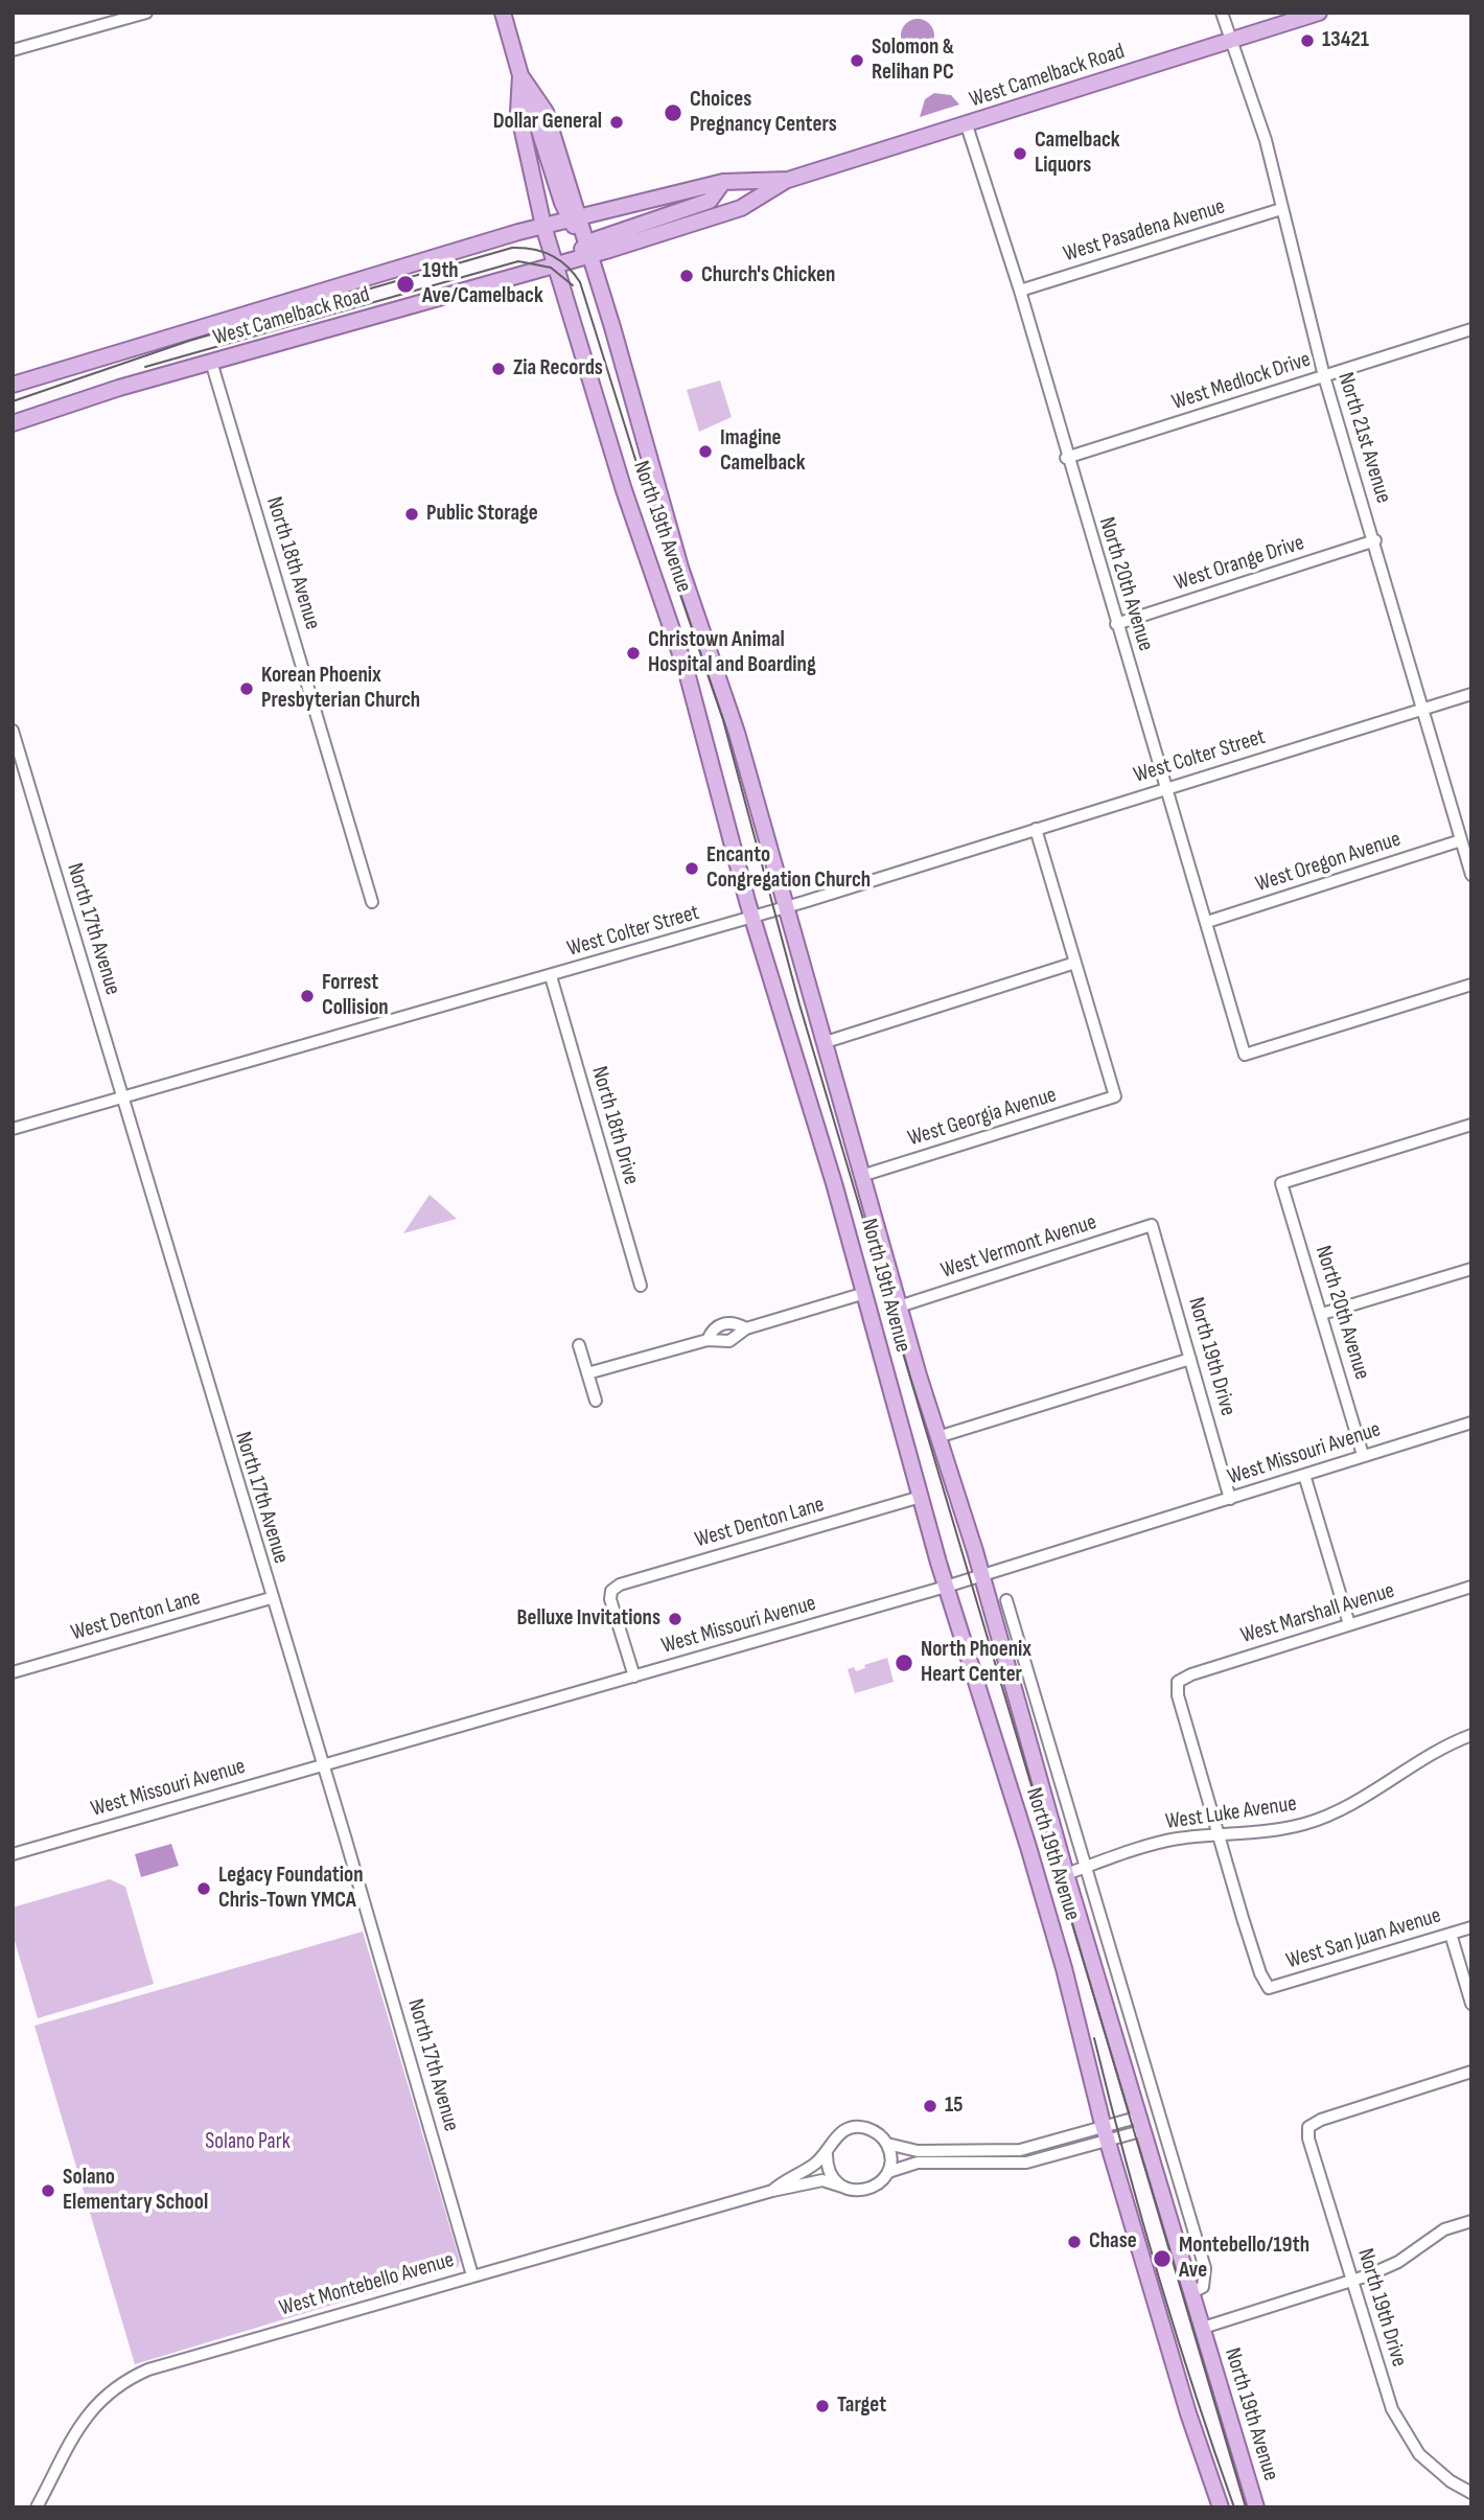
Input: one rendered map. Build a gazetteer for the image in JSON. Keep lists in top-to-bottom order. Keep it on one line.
{"streets":{"main road":["West Camelback Road","North 19th Avenue"],"street":["West Pasadena Avenue","West Medlock Drive","North 21st Avenue","North 18th Avenue","West Orange Drive","North 20th Avenue","West Colter Street","West Oregon Avenue","North 17th Avenue","West Georgia Avenue","North 18th Drive","West Vermont Avenue","North 19th Drive","West Missouri Avenue","West Denton Lane","West Marshall Avenue","West Luke Avenue","West San Juan Avenue","West Montebello Avenue"]},"crossings":[["West Camelback Road","North 21st Avenue"],["West Camelback Road","North 19th Avenue"],["West Camelback Road","North 18th Avenue"],["West Camelback Road","North 20th Avenue"],["West Pasadena Avenue","North 21st Avenue"],["West Pasadena Avenue","North 20th Avenue"],["West Medlock Drive","North 21st Avenue"],["West Medlock Drive","North 20th Avenue"],["North 21st Avenue","West Orange Drive"],["North 21st Avenue","West Colter Street"],["North 21st Avenue","West Oregon Avenue"],["North 19th Avenue","West Colter Street"],["North 19th Avenue","West Georgia Avenue"],["North 19th Avenue","West Vermont Avenue"],["North 19th Avenue","West Missouri Avenue"],["North 19th Avenue","West Denton Lane"],["North 19th Avenue","West Luke Avenue"],["West Orange Drive","North 20th Avenue"],["North 20th Avenue","West Colter Street"],["North 20th Avenue","West Oregon Avenue"],["North 20th Avenue","West Missouri Avenue"],["West Colter Street","North 17th Avenue"],["West Colter Street","North 18th Drive"],["North 17th Avenue","West Missouri Avenue"],["North 17th Avenue","West Denton Lane"],["North 17th Avenue","West Montebello Avenue"],["West Vermont Avenue","North 19th Drive"],["North 19th Drive","West Missouri Avenue"],["West Missouri Avenue","West Denton Lane"],["West Marshall Avenue","West Luke Avenue"],["West Marshall Avenue","West San Juan Avenue"],["West Luke Avenue","West San Juan Avenue"]],"parks":["Solano Park"],"places":["13421","Solomon & Relihan PC","Choices Pregnancy Centers","Dollar General","Camelback Liquors","Church's Chicken","19th Ave/Camelback","Zia Records","Imagine Camelback","Public Storage","Christown Animal Hospital and Boarding","Korean Phoenix Presbyterian Church","Encanto Congregation Church","Forrest Collision","Belluxe Invitations","North Phoenix Heart Center","Legacy Foundation Chris-Town YMCA","15","Solano Elementary School","Chase","Montebello/19th Ave","Target"]}
